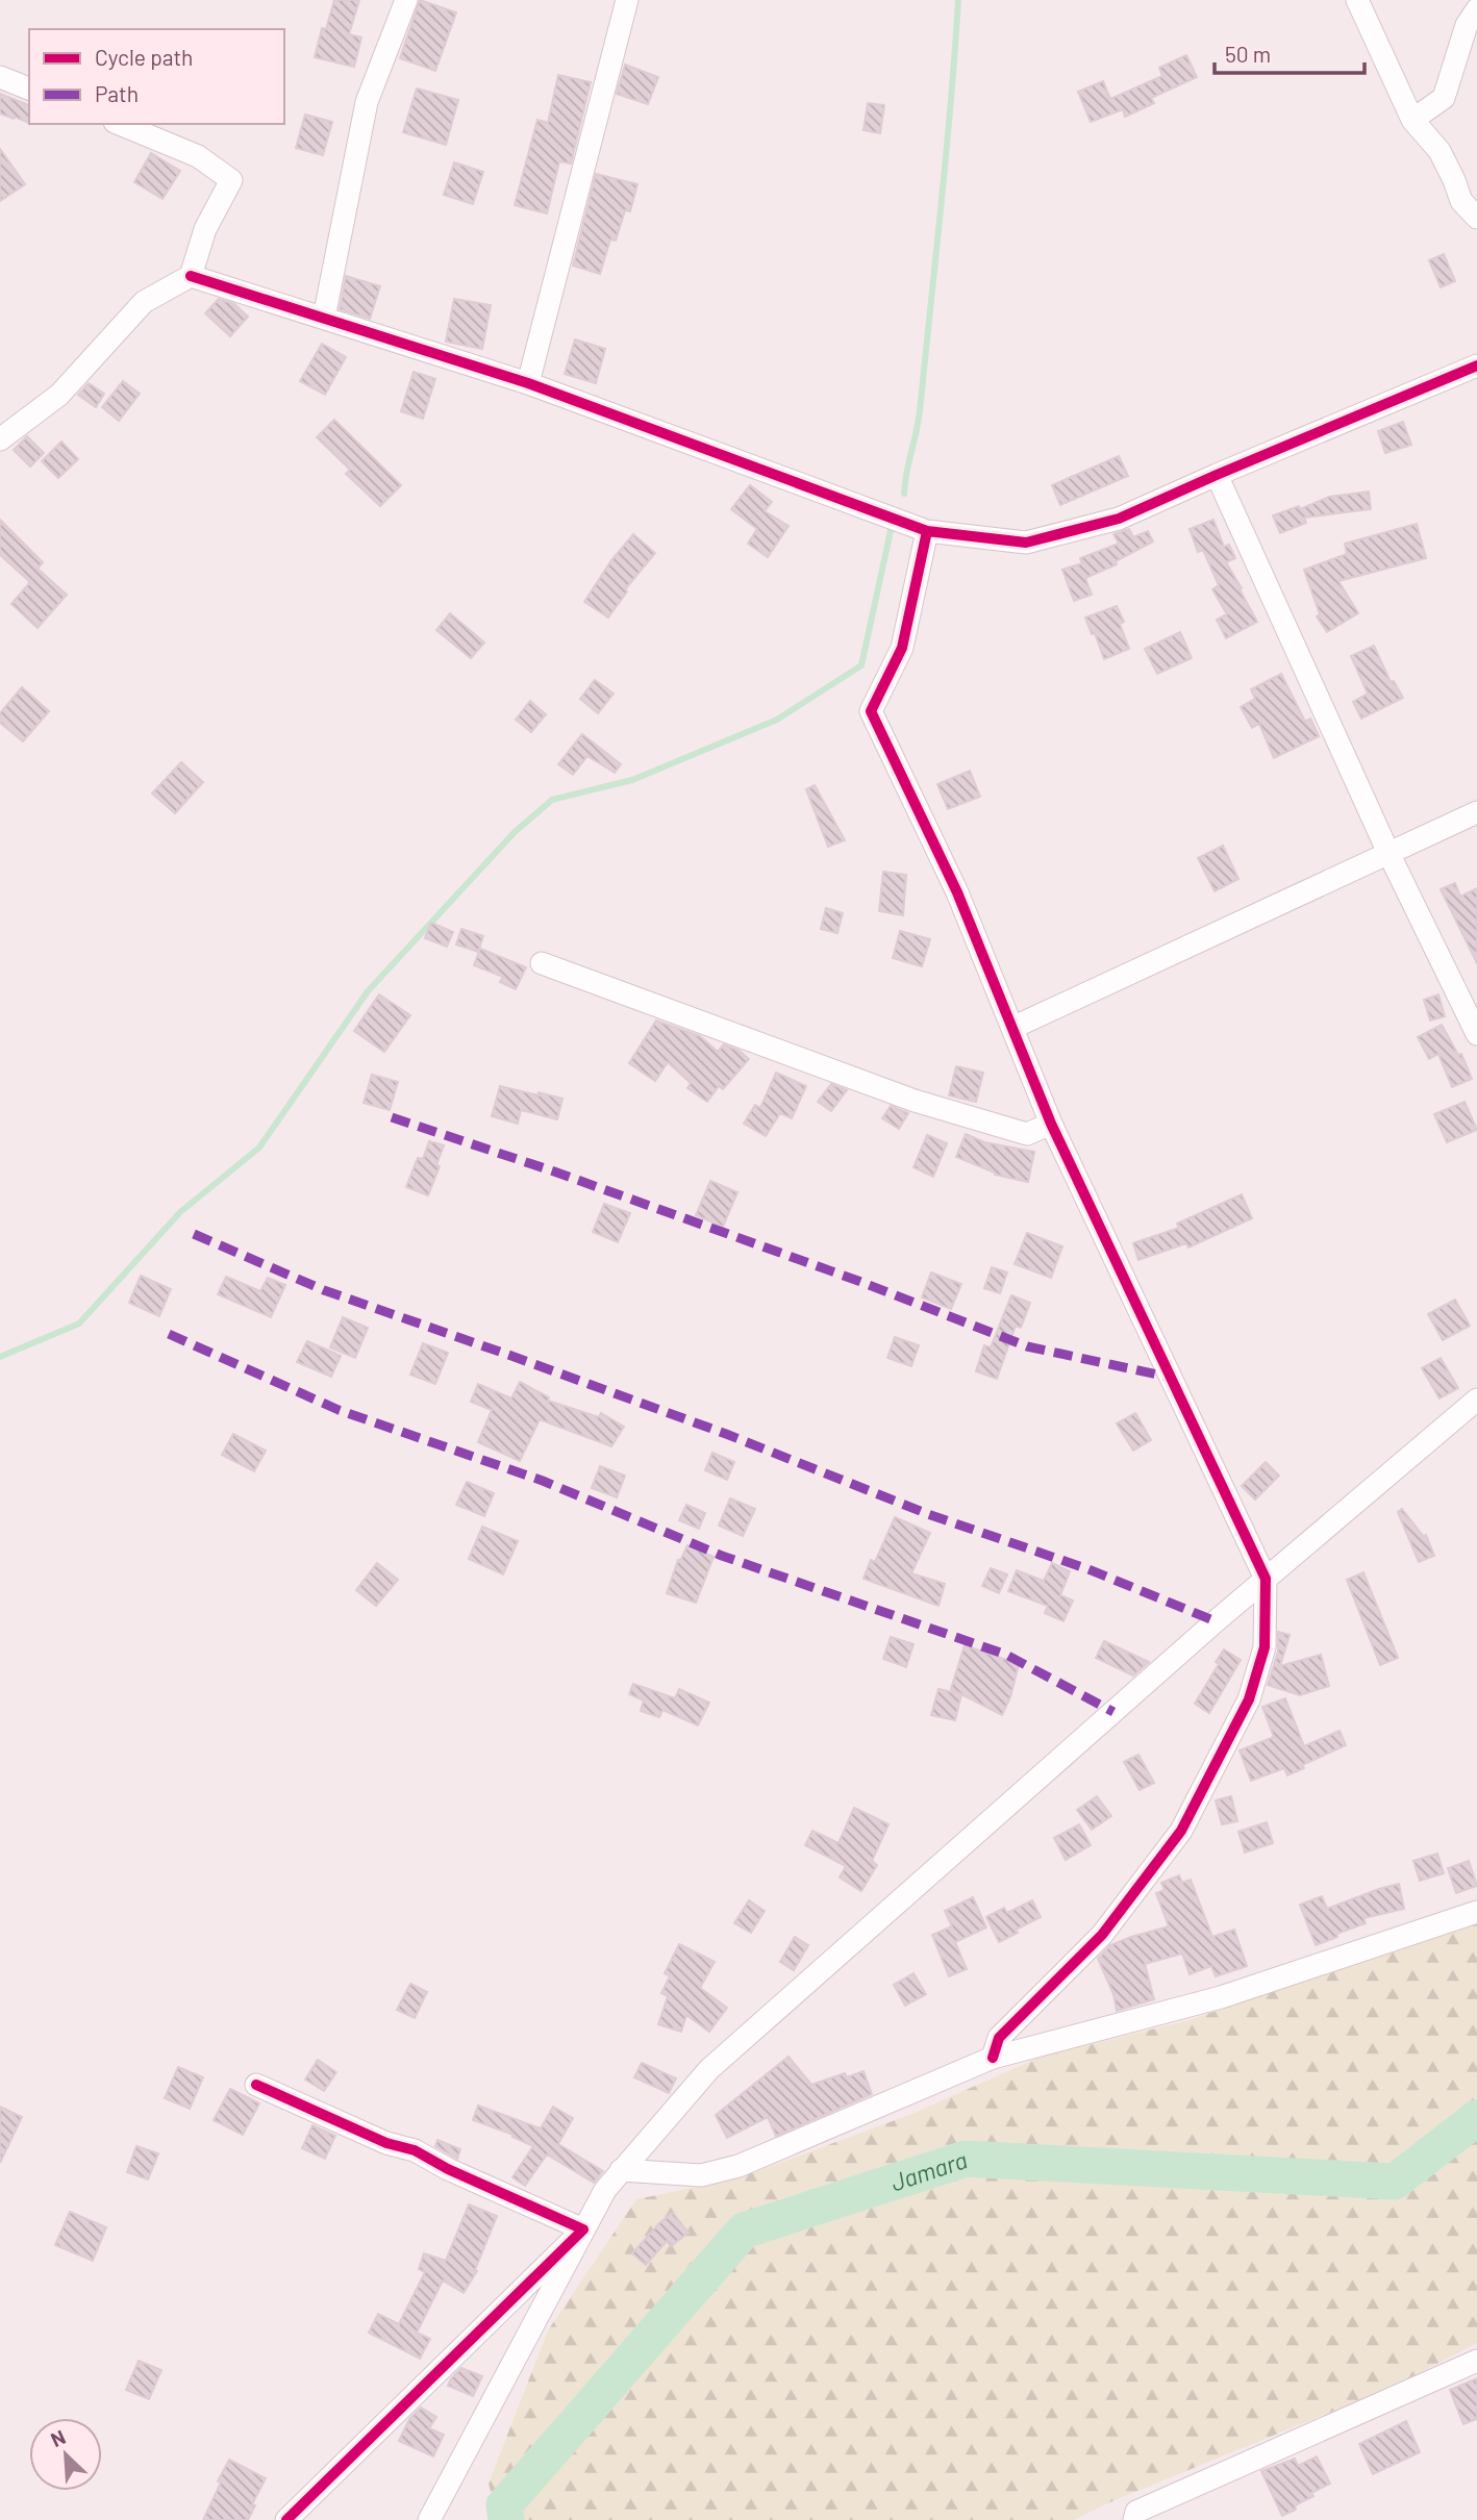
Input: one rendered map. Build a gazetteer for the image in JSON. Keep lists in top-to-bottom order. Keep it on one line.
{"water":["Jamara"],"legend":["Cycle path","Path"],"scale_bar":"50 m","north":"top left"}
